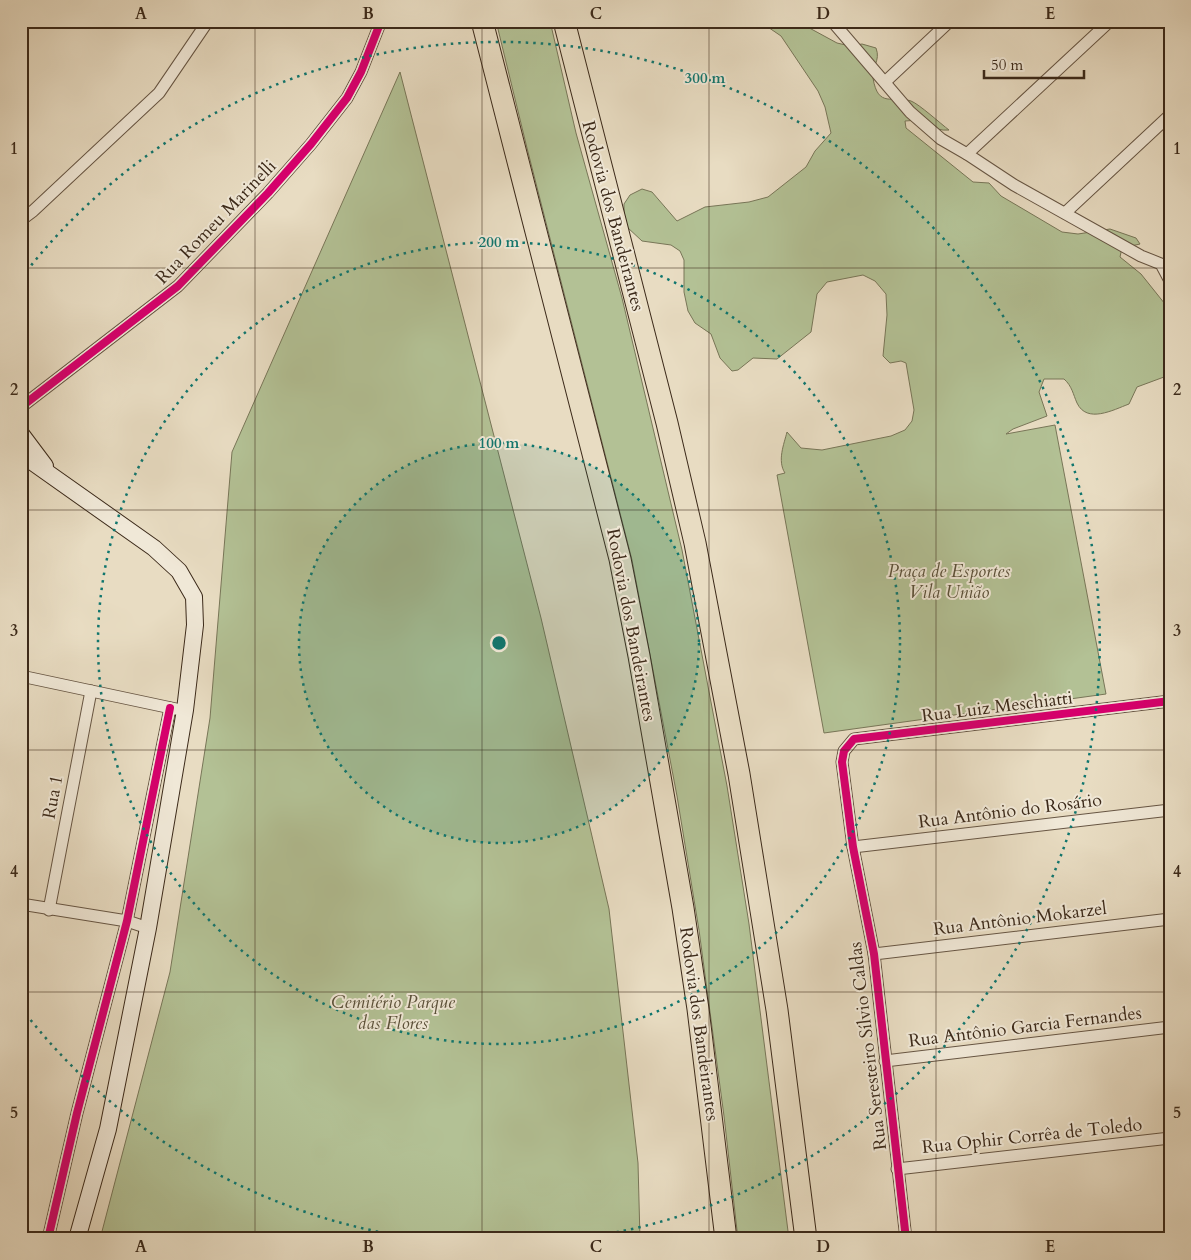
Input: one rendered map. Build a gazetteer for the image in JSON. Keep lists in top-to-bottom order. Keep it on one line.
{"streets":{"highway":["Rodovia dos Bandeirantes"],"street":["Rua Romeu Marinelli","Rua Luiz Meschiatti","Rua 1","Rua Antônio do Rosário","Rua Antônio Mokarzel","Rua Antônio Garcia Fernandes","Rua Seresteiro Sílvio Caldas","Rua Ophir Corrêa de Toledo"]},"crossings":[["Rua Luiz Meschiatti","Rua Seresteiro Sílvio Caldas"],["Rua Antônio do Rosário","Rua Seresteiro Sílvio Caldas"],["Rua Antônio Mokarzel","Rua Seresteiro Sílvio Caldas"],["Rua Antônio Garcia Fernandes","Rua Seresteiro Sílvio Caldas"],["Rua Seresteiro Sílvio Caldas","Rua Ophir Corrêa de Toledo"]],"parks":["Praça de Esportes Vila União","Cemitério Parque das Flores"],"scale_bar":"50 m","grid":{"columns":["A","B","C","D","E"],"rows":["1","2","3","4","5"]},"rings":["300 m","200 m","100 m"]}
